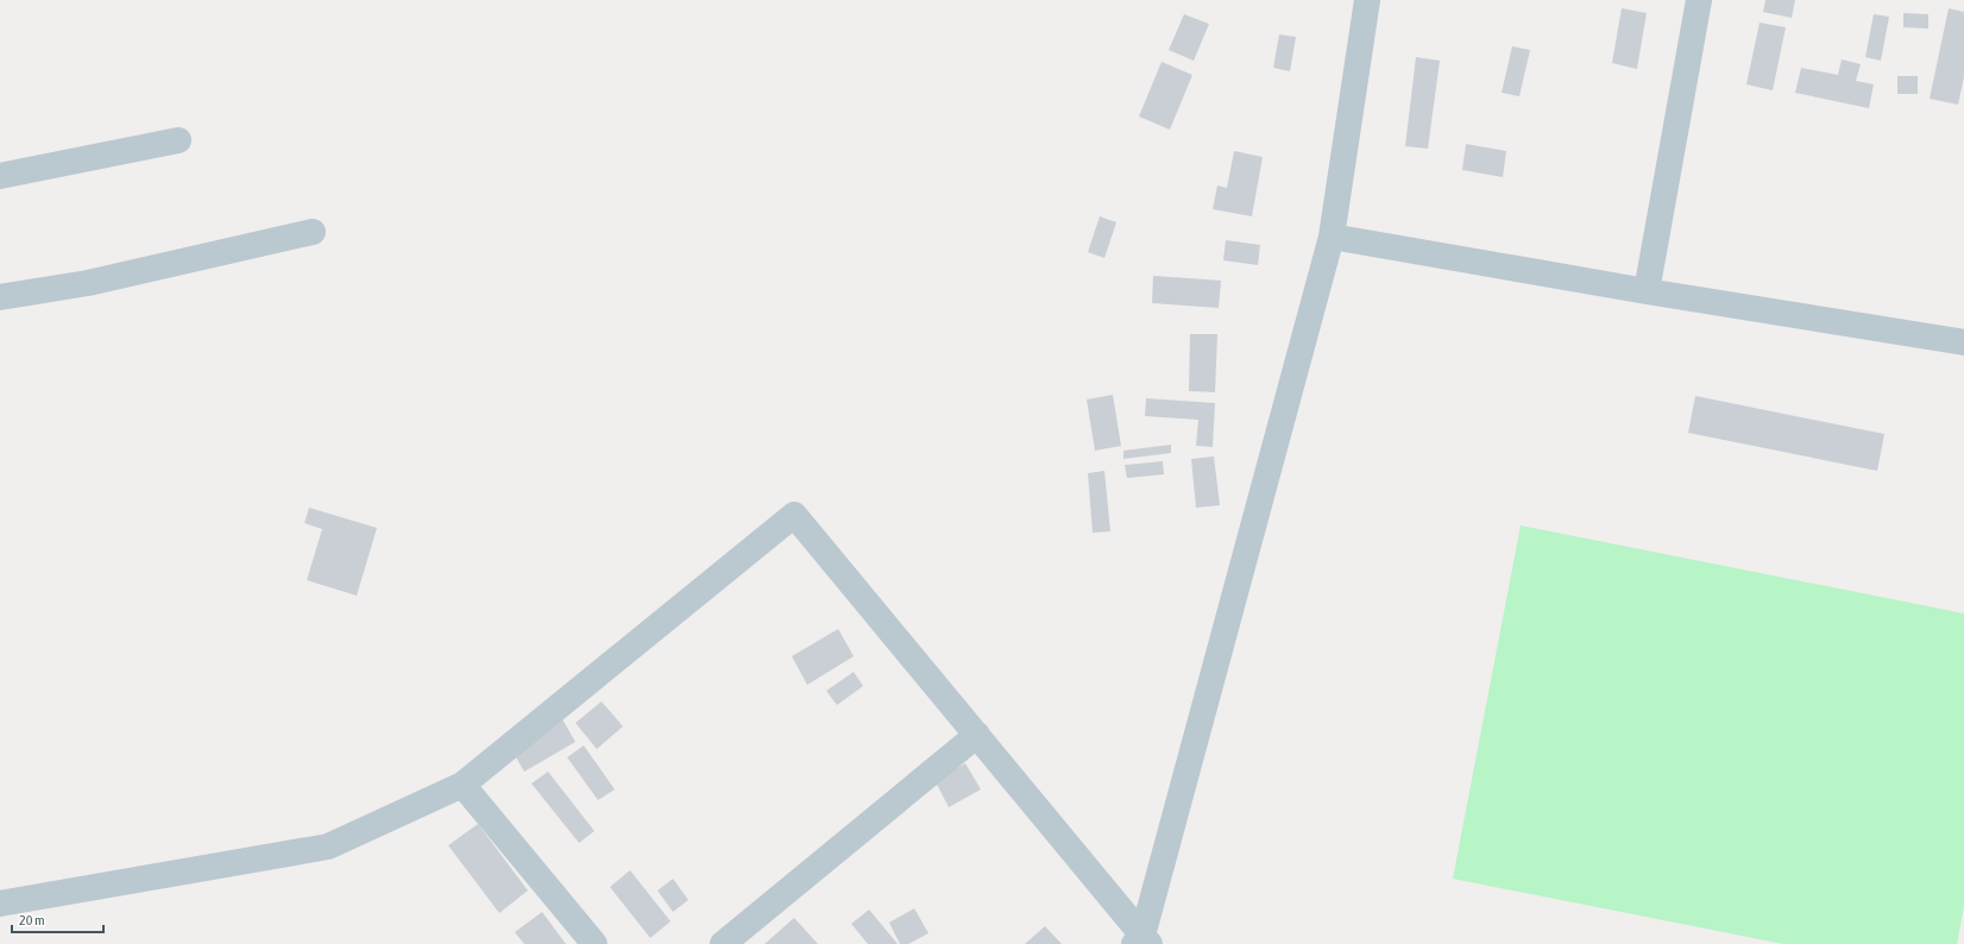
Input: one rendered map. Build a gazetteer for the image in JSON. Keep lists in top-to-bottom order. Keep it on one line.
{"scale_bar":"20 m"}
